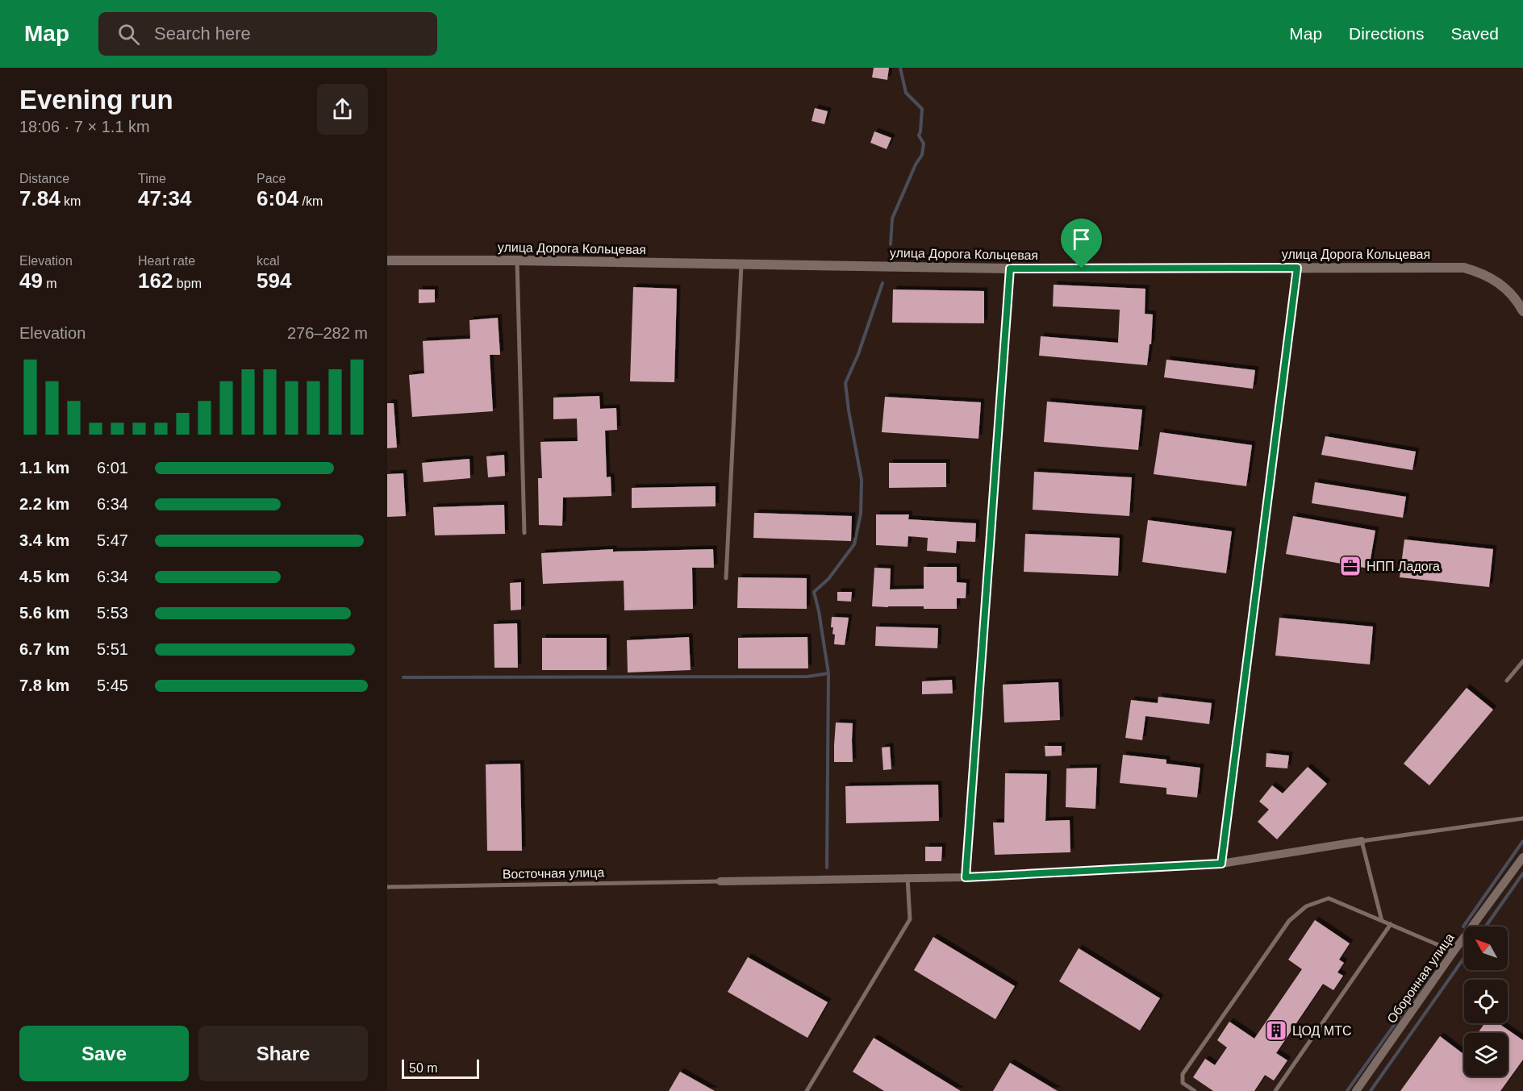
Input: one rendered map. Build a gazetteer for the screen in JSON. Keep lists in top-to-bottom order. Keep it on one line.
{"streets":{"street":["улица Дорога Кольцевая","Оборонная улица"],"lane":["Восточная улица"]},"places":{"office":["НПП Ладога"],"building":["ЦОД МТС"]},"scale_bar":"50 m","north":"top left","page":{"header":"Map","search":"Search here","nav":["Map","Directions","Saved"],"heading":["Evening run","18:06 · 7 × 1.1 km"],"stats":[["Distance","7.84 km"],["Time","47:34"],["Pace","6:04 /km"],["Elevation","49 m"],["Heart rate","162 bpm"],["kcal","594"]],"chart":["Elevation","276–282 m"],"list":[{"name":"1.1 km","note":"6:01"},{"name":"2.2 km","note":"6:34"},{"name":"3.4 km","note":"5:47"},{"name":"4.5 km","note":"6:34"},{"name":"5.6 km","note":"5:53"},{"name":"6.7 km","note":"5:51"},{"name":"7.8 km","note":"5:45"}],"buttons":["Save","Share"],"scale":"50 m"}}
